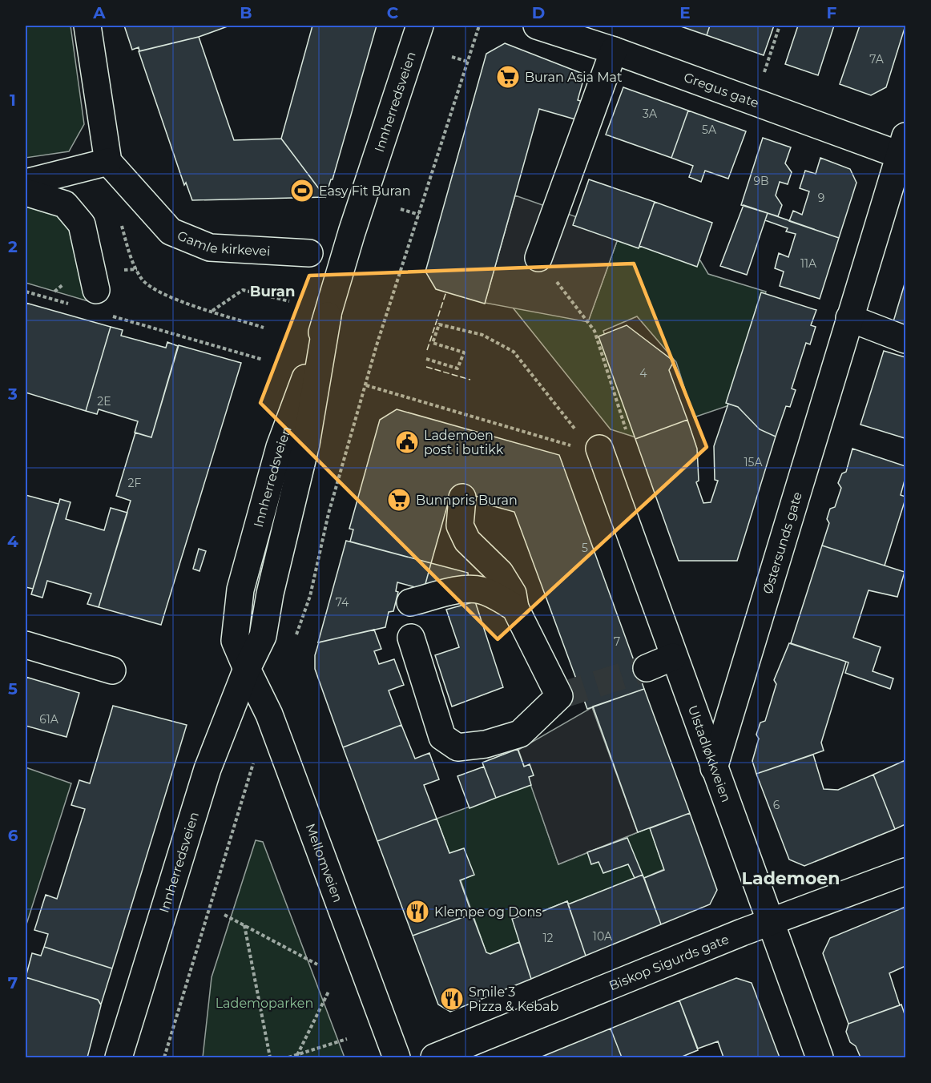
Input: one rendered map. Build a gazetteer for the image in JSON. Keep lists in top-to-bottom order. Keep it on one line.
{"streets":{"street":["Gregus gate","Innherredsveien","Gamle kirkevei","Østersunds gate","Ulstadløkkveien","Mellomveien","Biskop Sigurds gate"]},"crossings":[["Gregus gate","Østersunds gate"],["Innherredsveien","Mellomveien"],["Østersunds gate","Ulstadløkkveien"],["Ulstadløkkveien","Biskop Sigurds gate"]],"districts":["Buran","Lademoen"],"parks":["Lademoparken"],"places":{"supermarket":["Buran Asia Mat","Bunnpris Buran"],"sports":["Easy Fit Buran"],"public building":["Lademoen post i butikk"],"restaurant":["Klempe og Dons","Smile 3 Pizza & Kebab"]},"house_numbers":["7A","3A","5A","9B","9","11A","4","2E","15A","2F","5","74","7","61A","6","10A","12"],"grid":{"columns":["A","B","C","D","E","F"],"rows":["1","2","3","4","5","6","7"]}}
